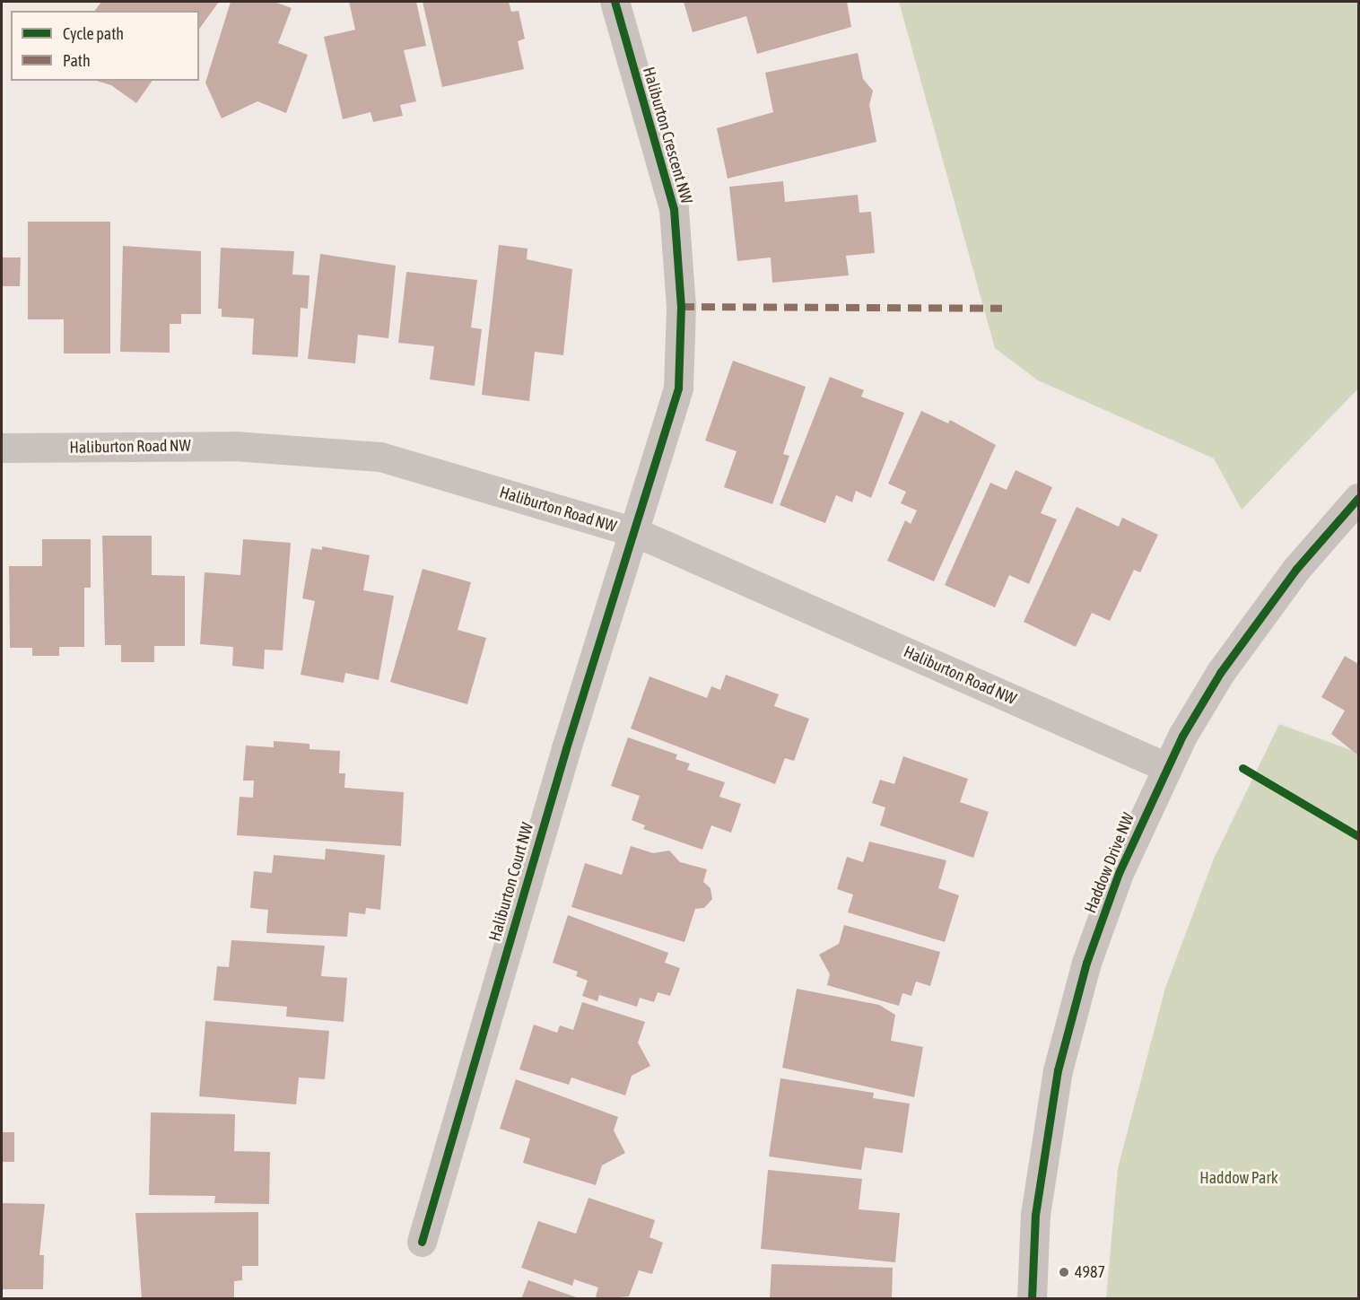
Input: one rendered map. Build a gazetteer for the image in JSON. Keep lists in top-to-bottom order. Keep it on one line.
{"streets":{"street":["Haliburton Crescent NW","Haliburton Road NW","Haddow Drive NW","Haliburton Court NW"]},"crossings":[["Haliburton Crescent NW","Haliburton Road NW"],["Haliburton Crescent NW","Haliburton Court NW"],["Haliburton Road NW","Haddow Drive NW"],["Haliburton Road NW","Haliburton Court NW"]],"parks":["Haddow Park"],"places":["4987"],"legend":["Cycle path","Path"]}
